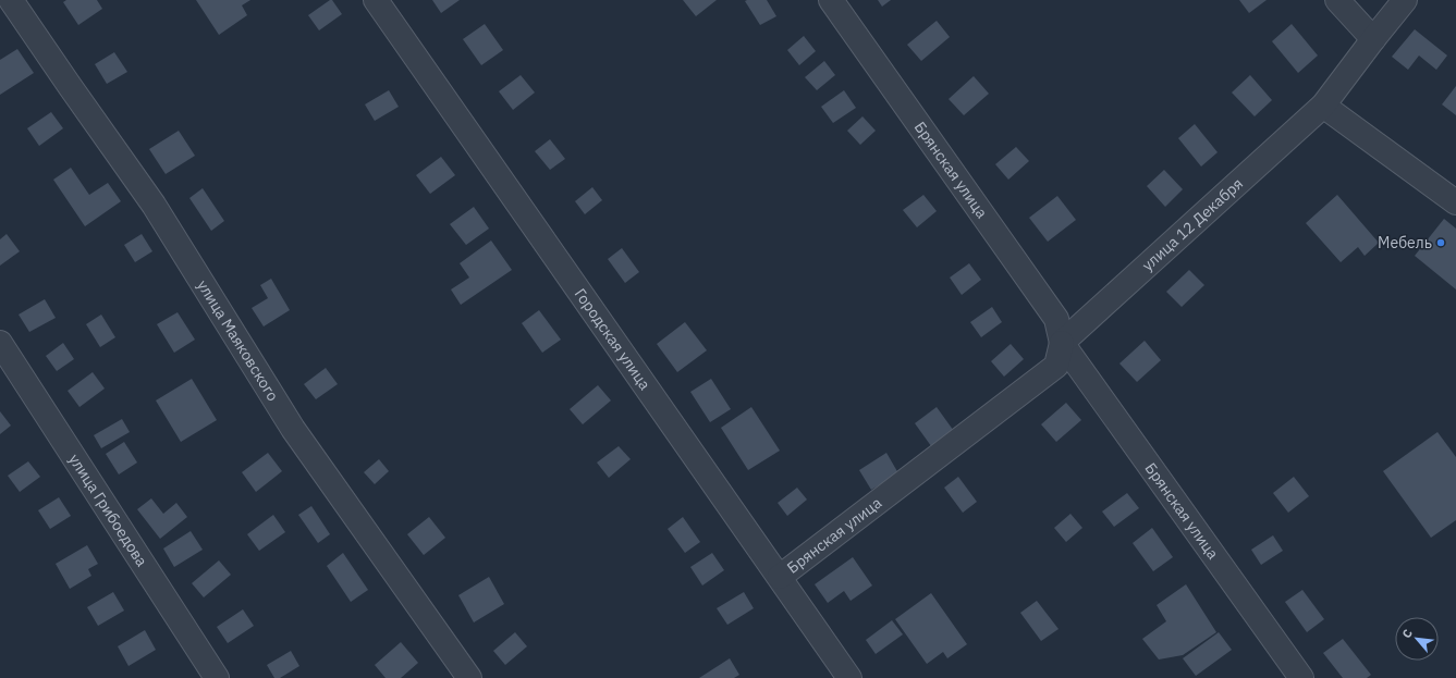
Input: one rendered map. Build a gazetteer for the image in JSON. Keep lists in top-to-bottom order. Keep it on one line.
{"streets":{"street":["Брянская улица","улица 12 Декабря","Городская улица","улица Маяковского","улица Грибоедова"]},"crossings":[["Брянская улица","улица 12 Декабря"],["Брянская улица","Городская улица"]],"places":["Мебель"],"north":"top left"}
